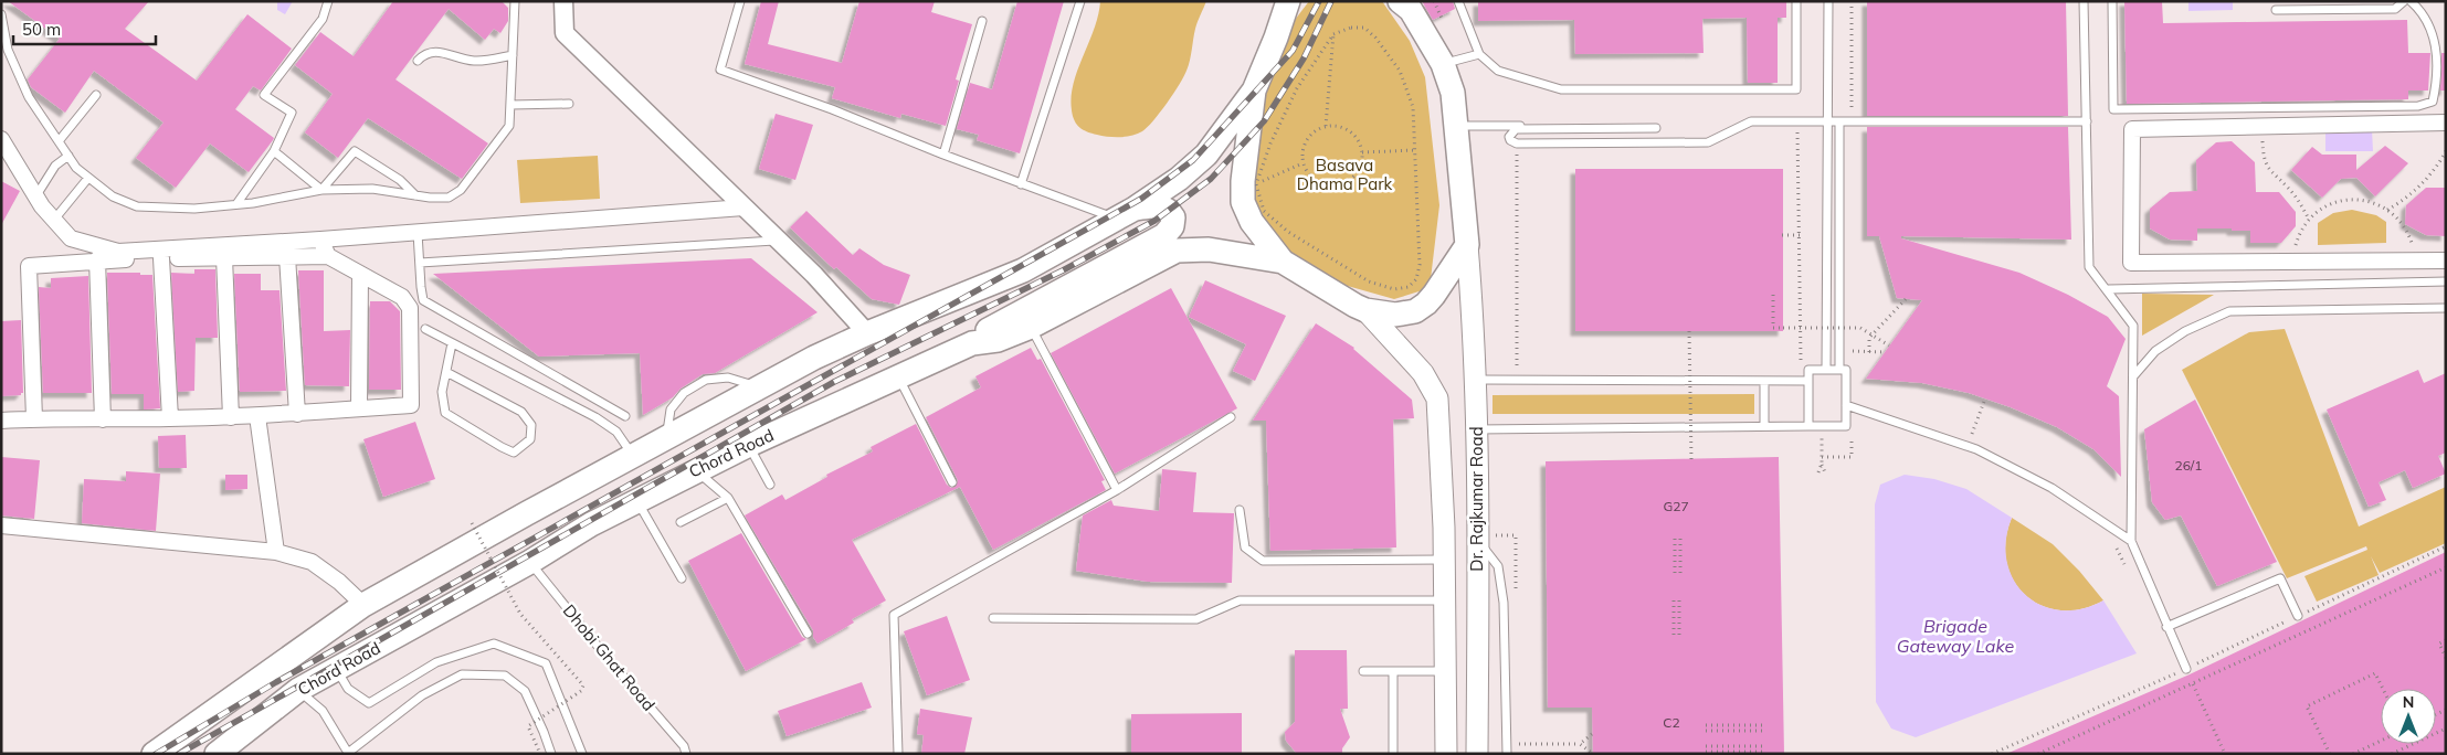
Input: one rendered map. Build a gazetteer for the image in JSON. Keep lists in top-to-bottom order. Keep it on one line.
{"streets":{"main road":["Chord Road","Dr. Rajkumar Road"],"lane":["Dhobi Ghat Road"]},"crossings":[["Chord Road","Dhobi Ghat Road"]],"water":["Brigade Gateway Lake"],"parks":["Basava Dhama Park"],"house_numbers":["26/1","G27","C2"],"scale_bar":"50 m","north":"top"}
